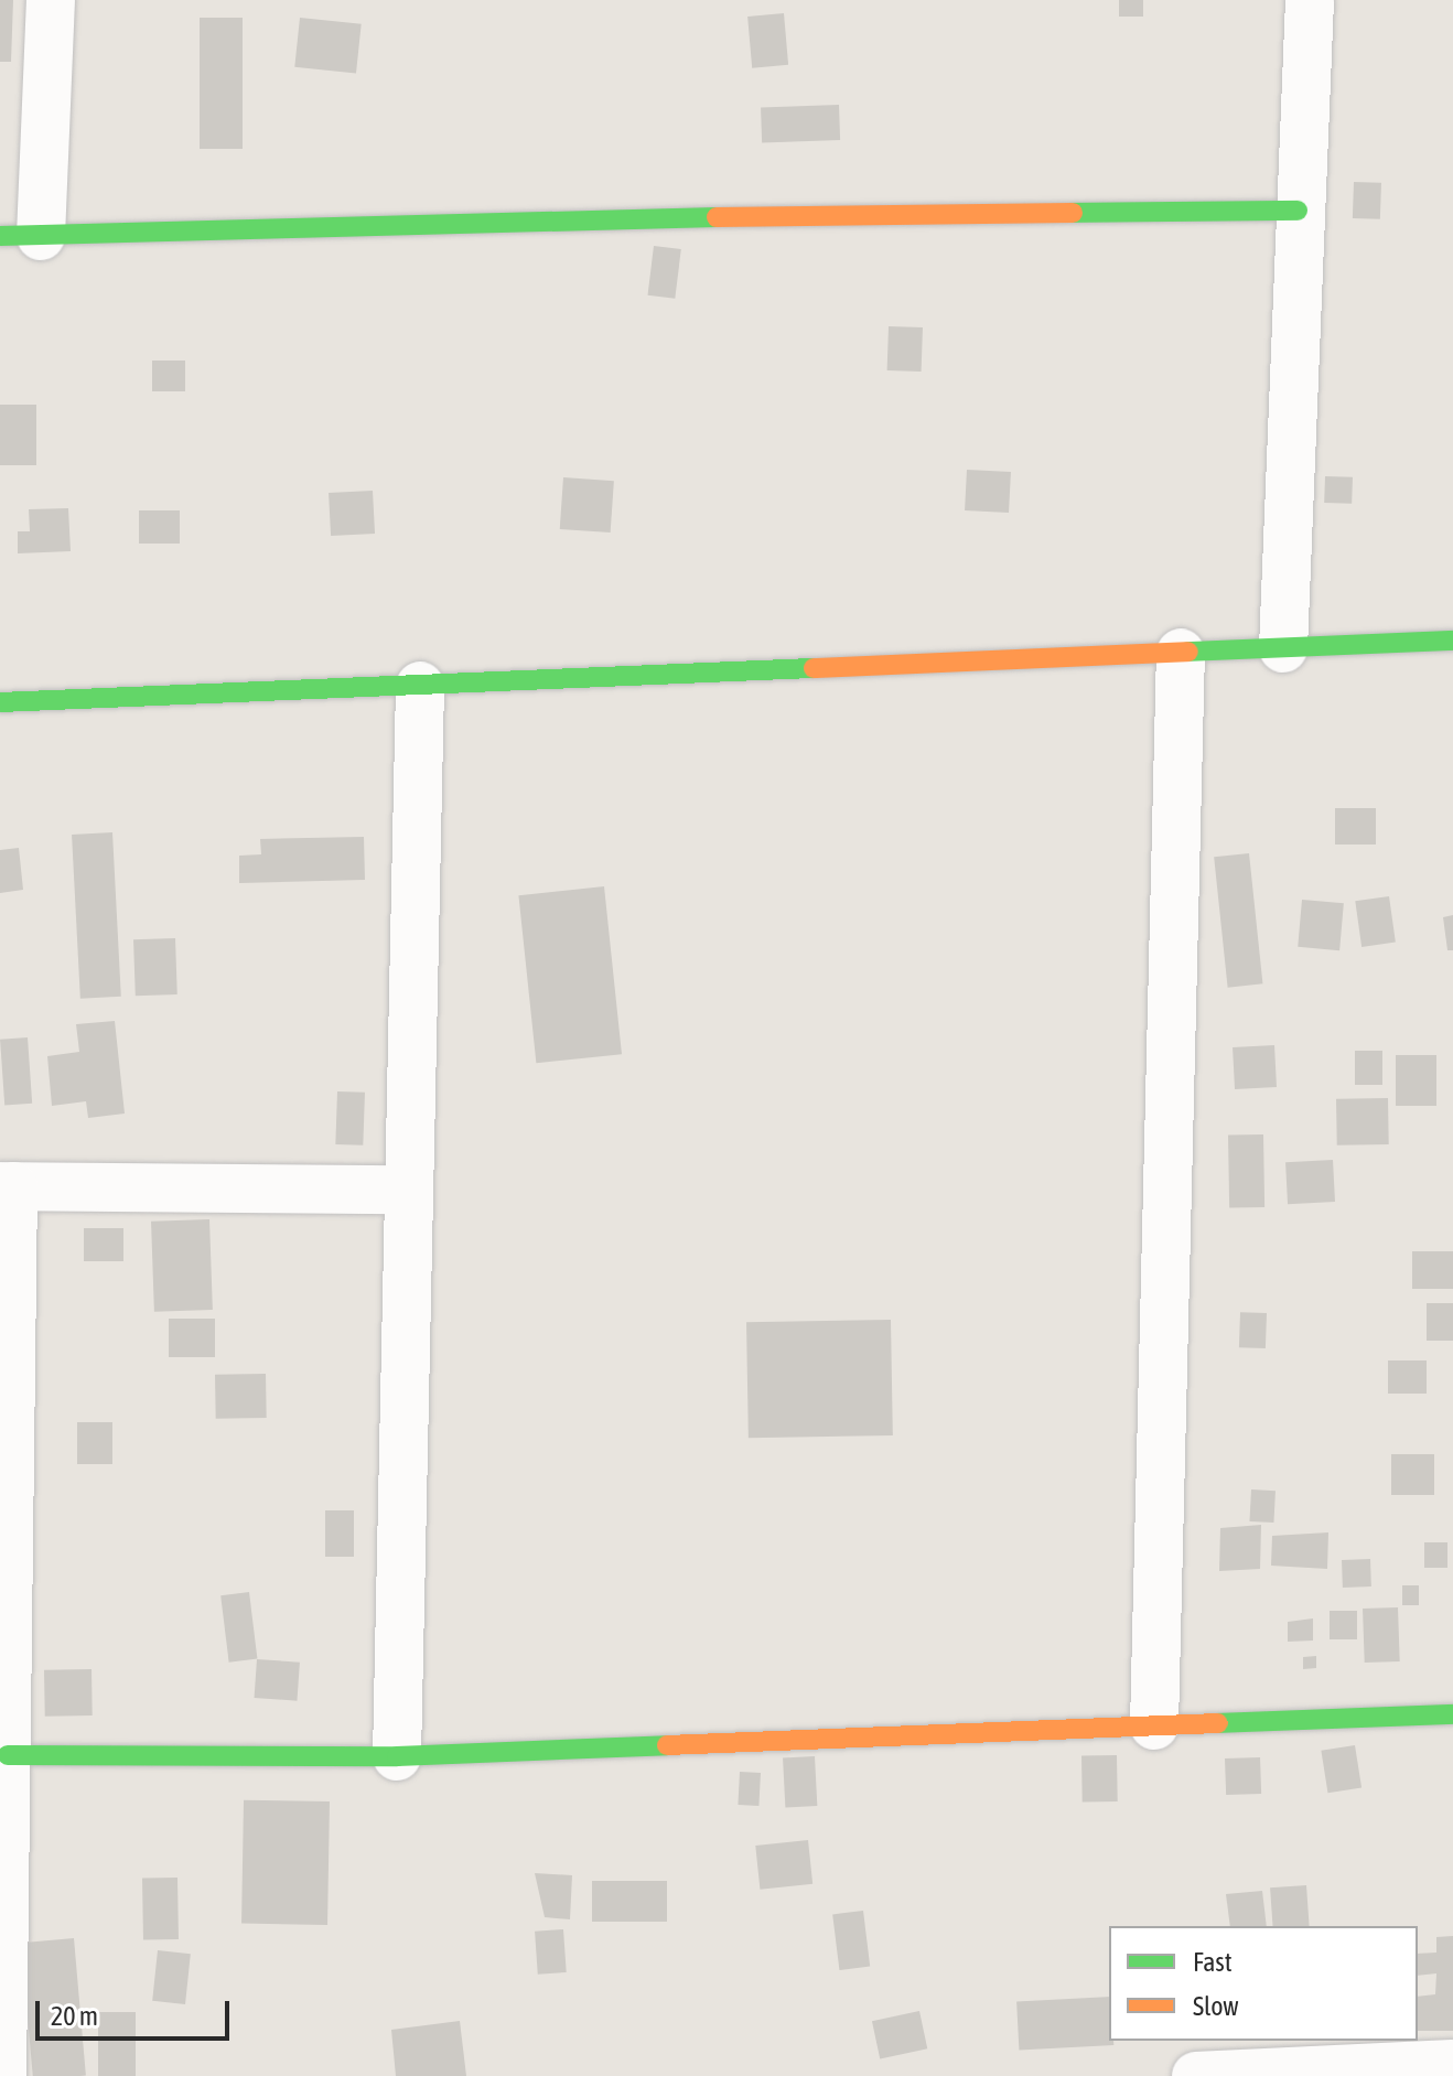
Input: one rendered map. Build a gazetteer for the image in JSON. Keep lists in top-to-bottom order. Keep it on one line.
{"legend":["Fast","Slow"],"scale_bar":"20 m"}
